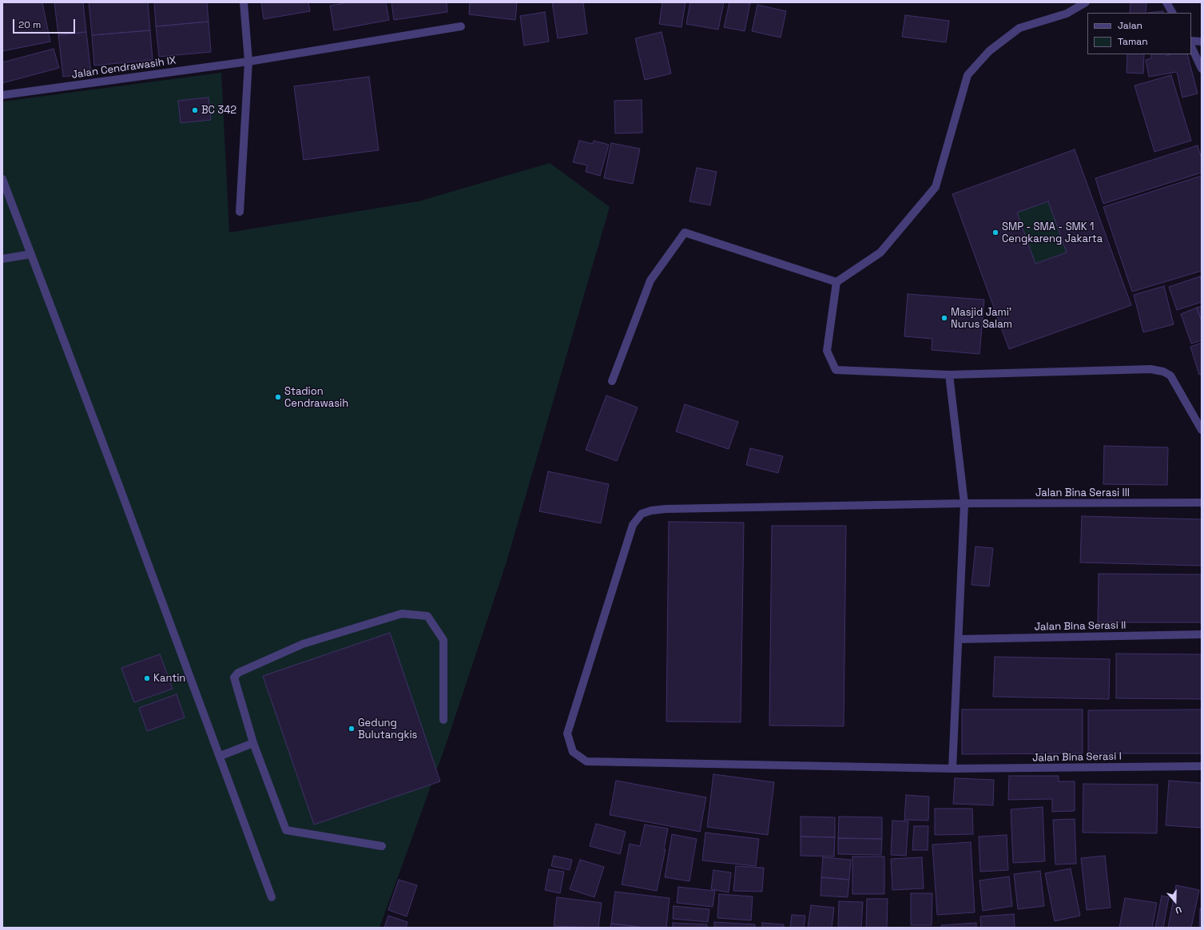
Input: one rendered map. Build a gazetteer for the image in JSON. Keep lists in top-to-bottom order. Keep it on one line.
{"streets":{"street":["Jalan Cendrawasih IX","Jalan Bina Serasi III","Jalan Bina Serasi II","Jalan Bina Serasi I"]},"crossings":[["Jalan Bina Serasi III","Jalan Bina Serasi I"]],"places":["BC 342","SMP - SMA - SMK 1 Cengkareng Jakarta","Masjid Jami' Nurus Salam","Stadion Cendrawasih","Kantin","Gedung Bulutangkis"],"legend":["Jalan","Taman"],"scale_bar":"20 m","north":"bottom"}
